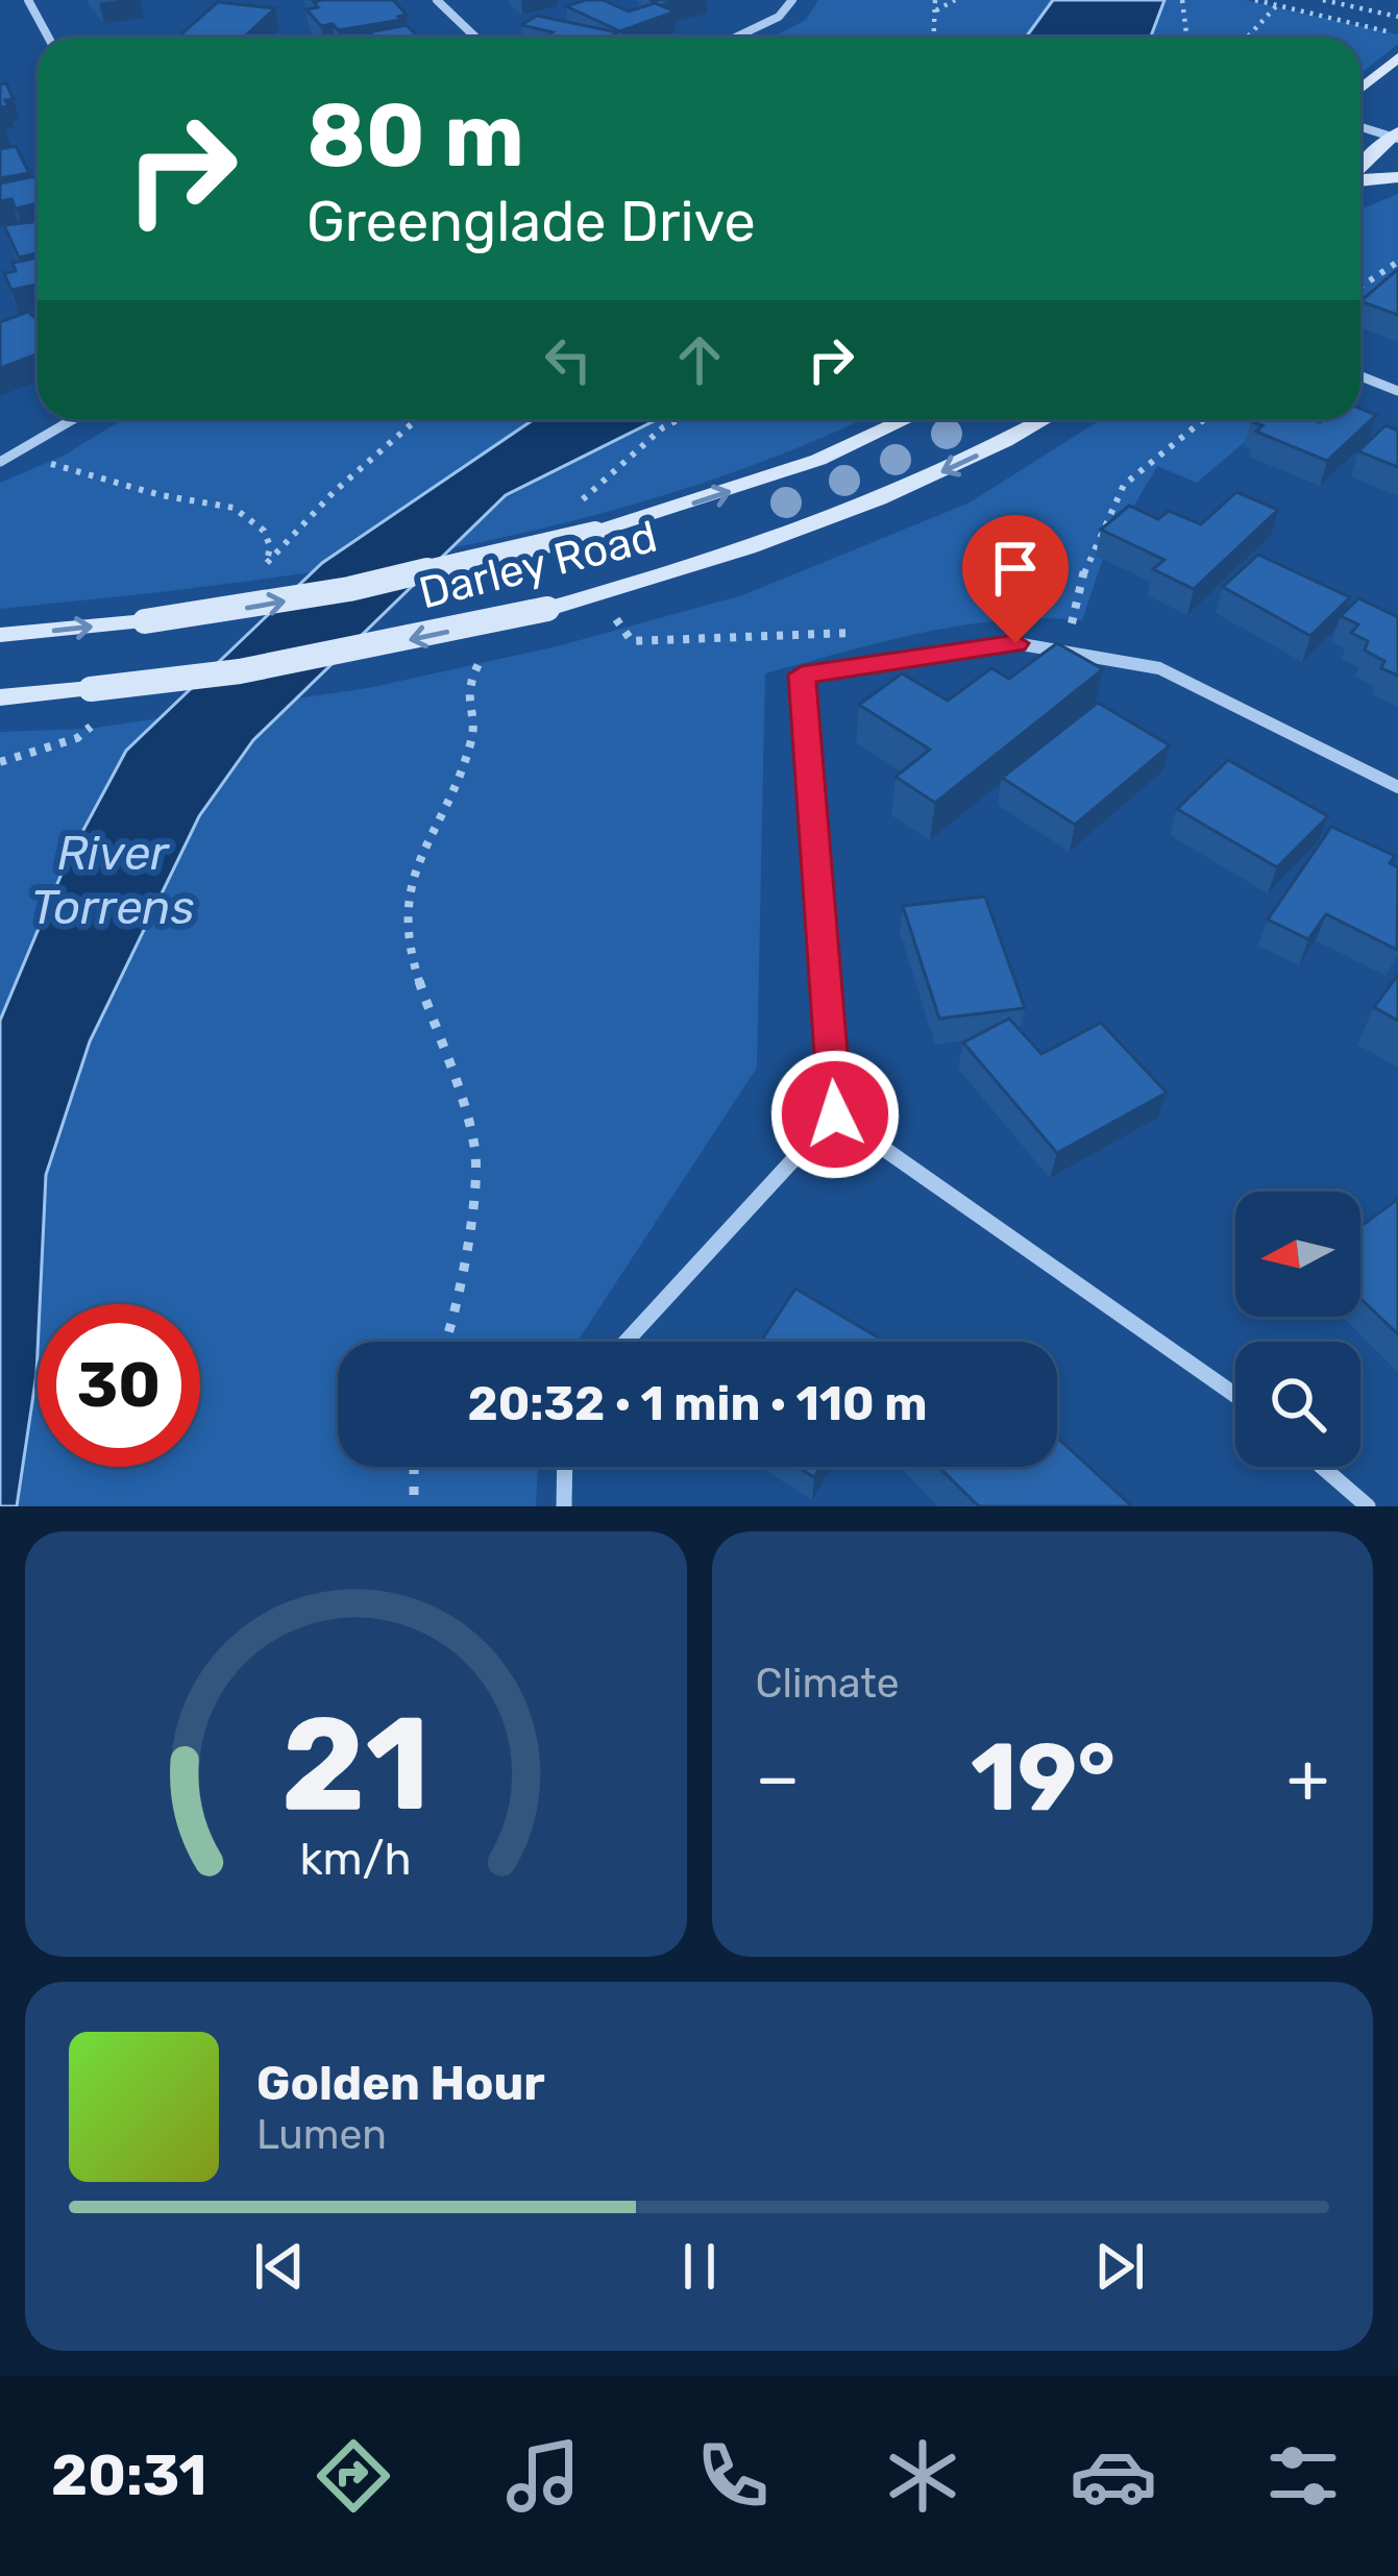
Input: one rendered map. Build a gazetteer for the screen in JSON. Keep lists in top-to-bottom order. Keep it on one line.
{"streets":{"main road":["Darley Road"]},"water":["River Torrens"],"north":"left","page":{"turn":["80 m","Greenglade Drive"],"limit":"30","trip":"20:32 · 1 min · 110 m","tile":"Climate","heat":["−","19°","+"],"song":["Golden Hour","Lumen"],"tabs":"20:31","gauge":["21","km/h"]}}
